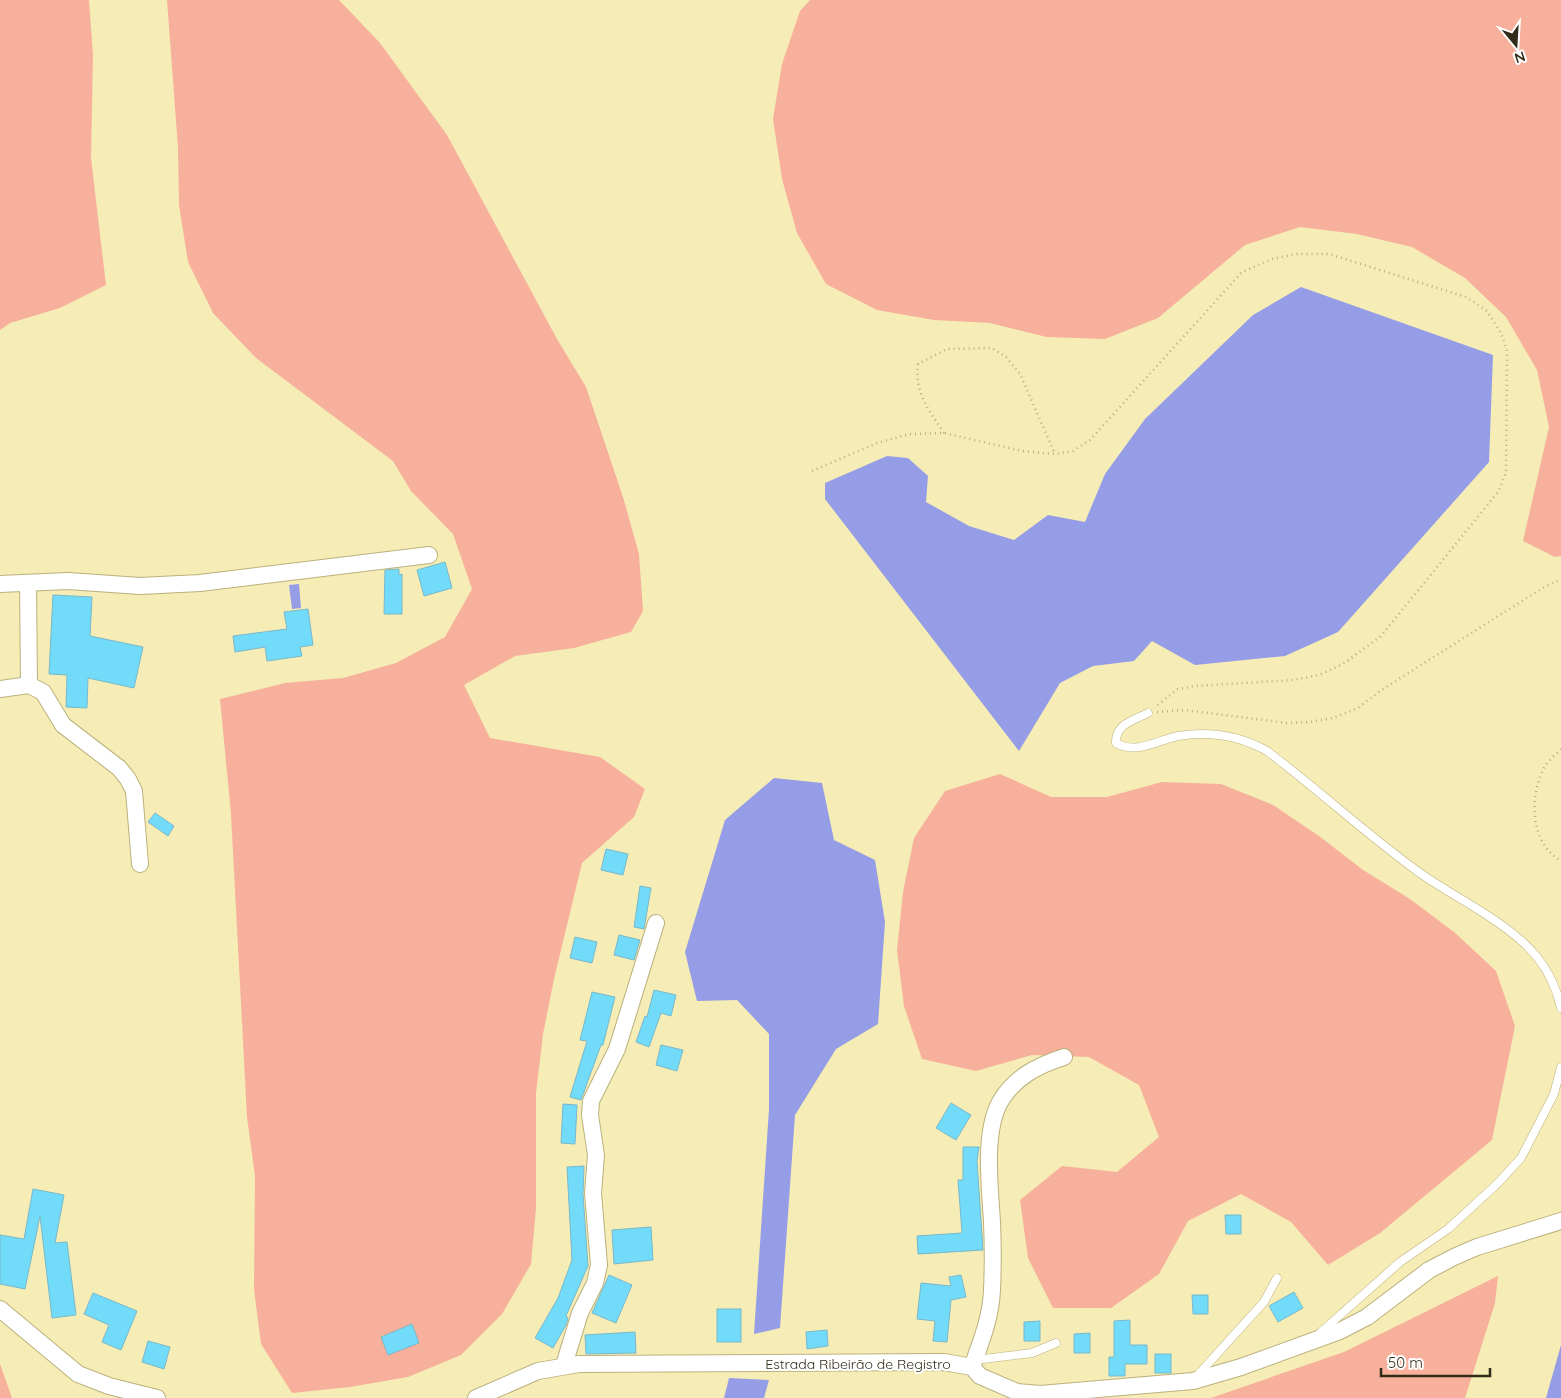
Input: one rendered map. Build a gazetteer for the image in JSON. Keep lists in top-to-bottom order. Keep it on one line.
{"streets":{"street":["Estrada Ribeirão de Registro"]},"scale_bar":"50 m","north":"bottom"}
